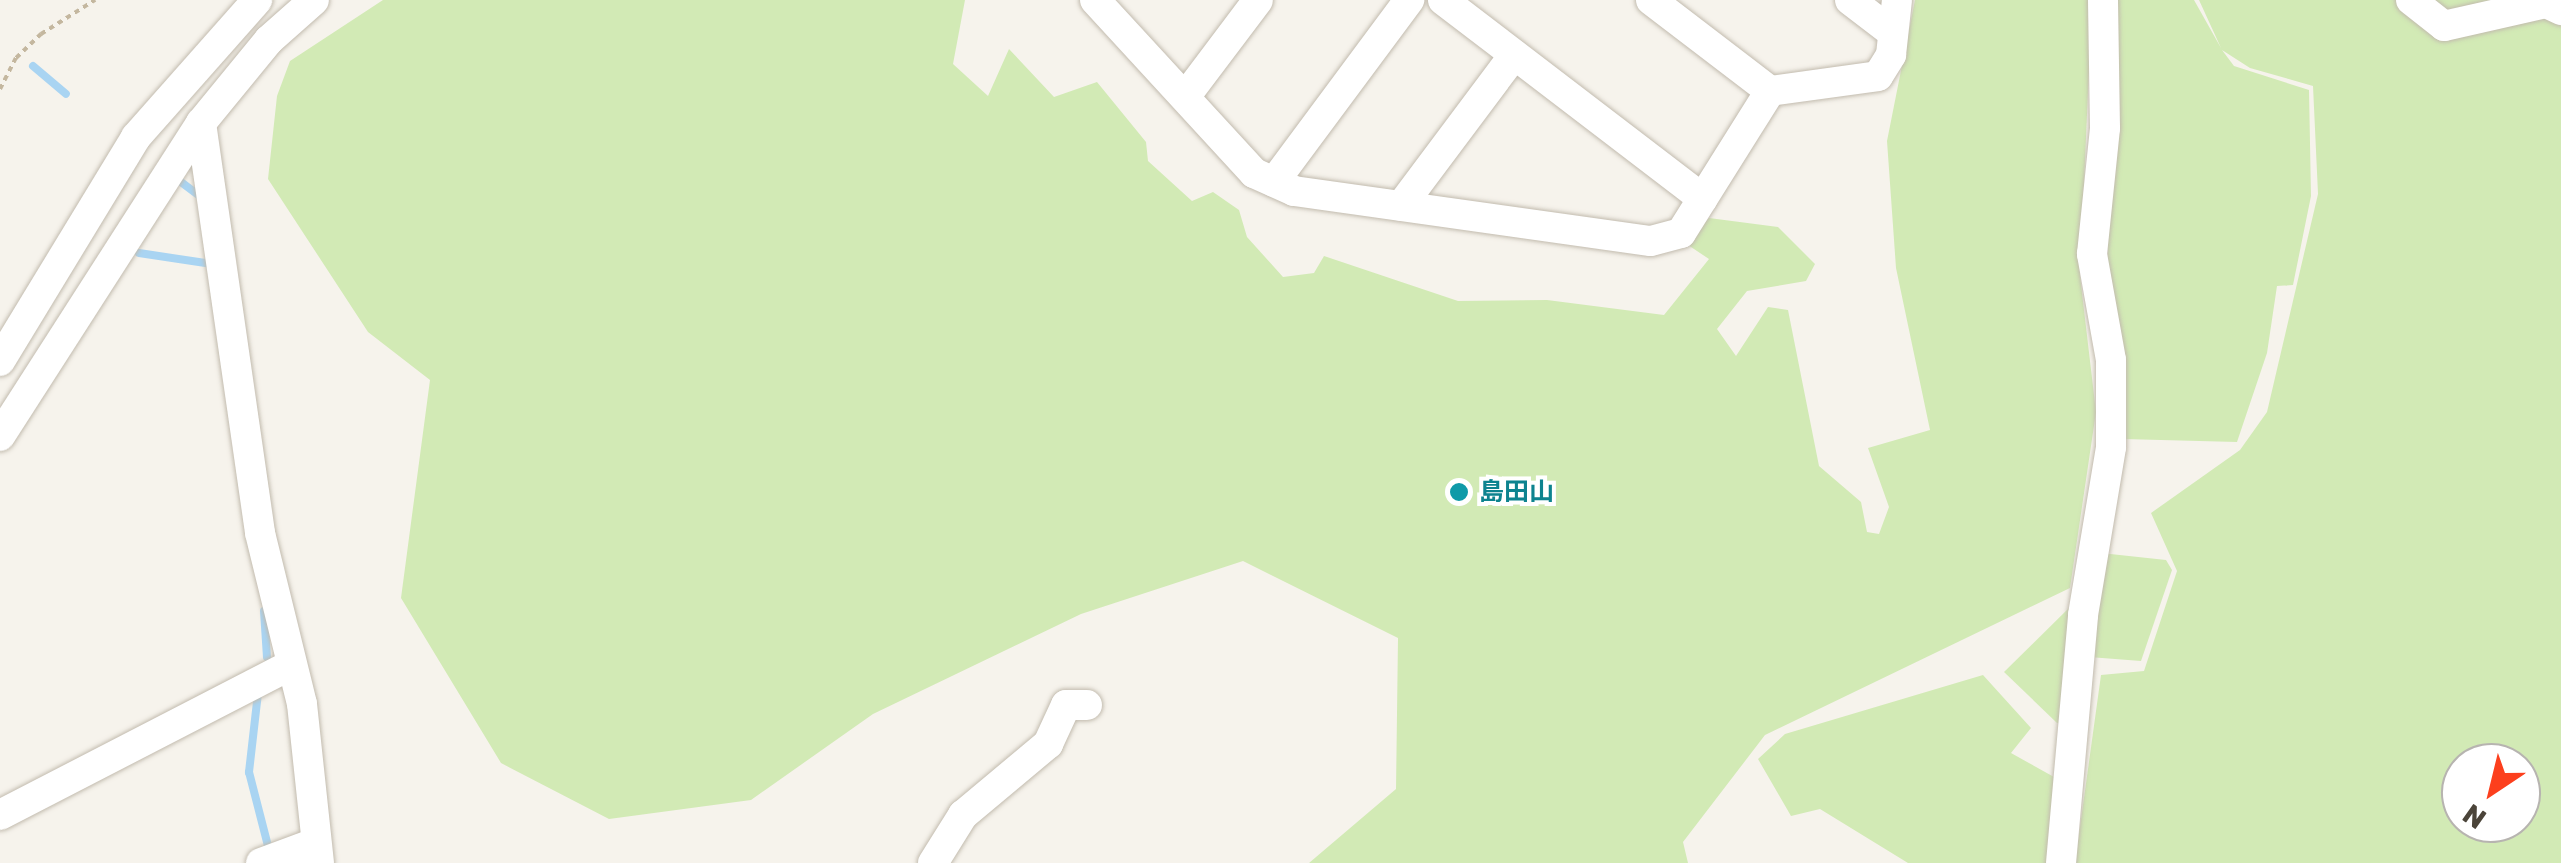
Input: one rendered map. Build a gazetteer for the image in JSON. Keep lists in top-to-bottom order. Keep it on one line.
{"places":["島田山"],"north":"bottom left"}
